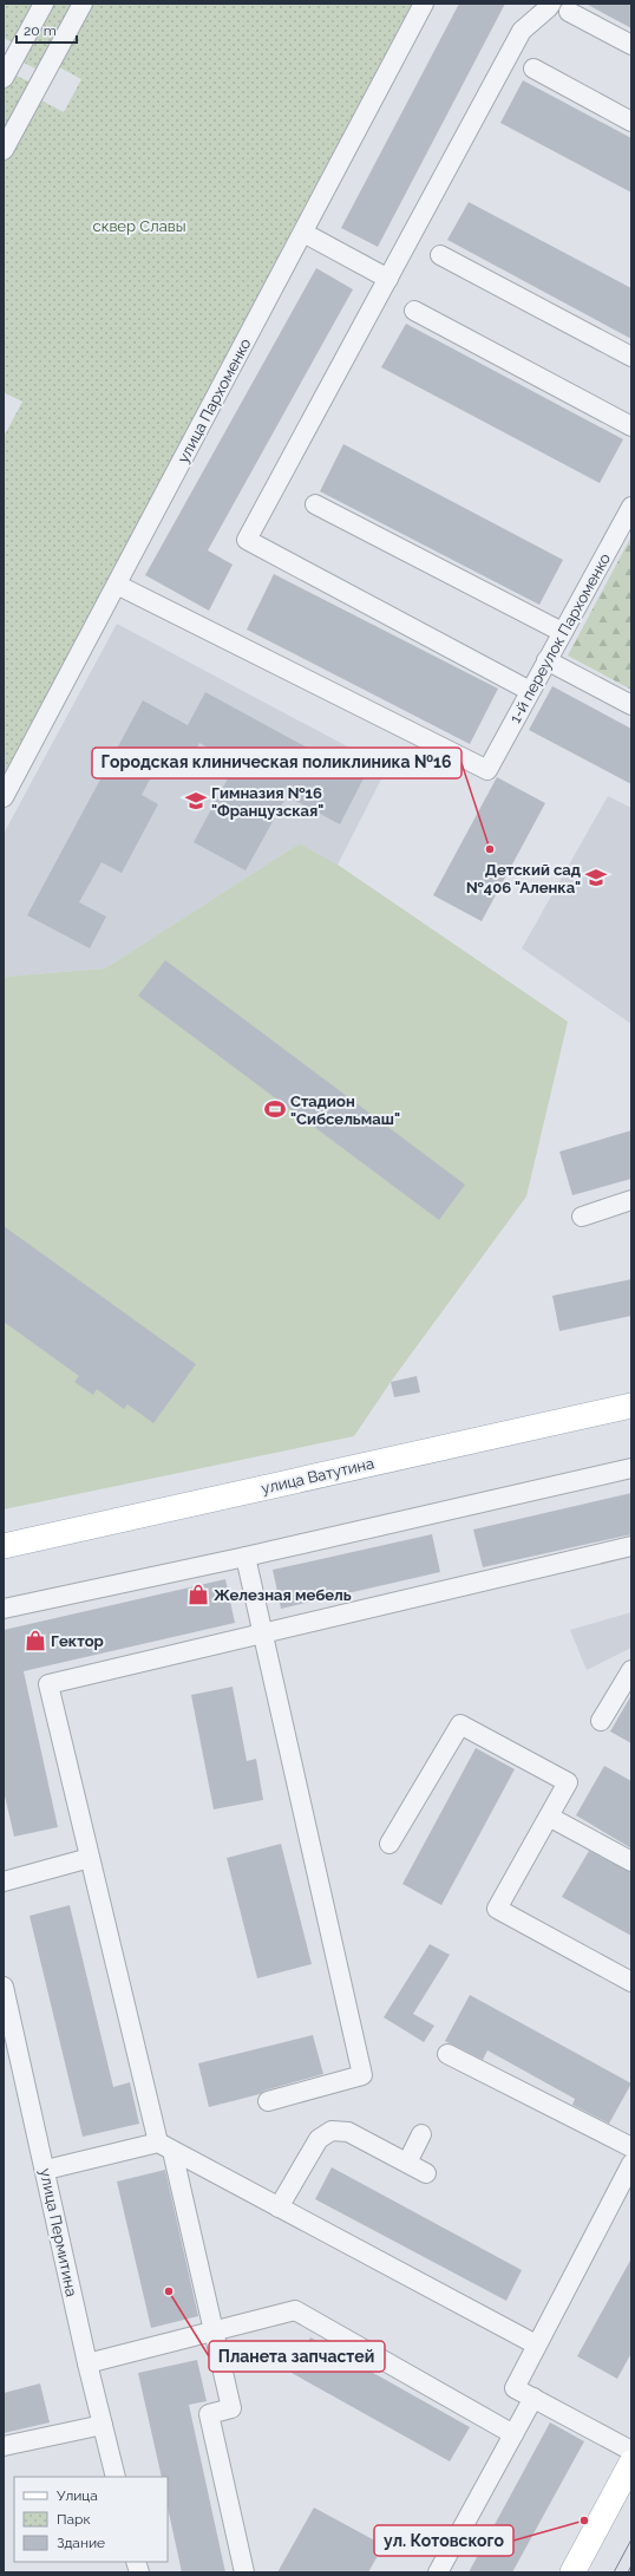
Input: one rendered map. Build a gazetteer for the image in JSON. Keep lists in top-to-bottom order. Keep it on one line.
{"streets":{"main road":["улица Ватутина"],"street":["улица Пархоменко","1-й переулок Пархоменко","улица Пермитина"]},"crossings":[["улица Пархоменко","1-й переулок Пархоменко"]],"parks":["сквер Славы"],"places":{"school or university":["Гимназия №16 \"Французская\"","Детский сад №406 \"Аленка\""],"other":["Городская клиническая поликлиника №16","Планета запчастей","ул. Котовского"],"sports":["Стадион \"Сибсельмаш\""],"shop":["Железная мебель","Гектор"]},"legend":["Улица","Парк","Здание"],"scale_bar":"20 m"}
